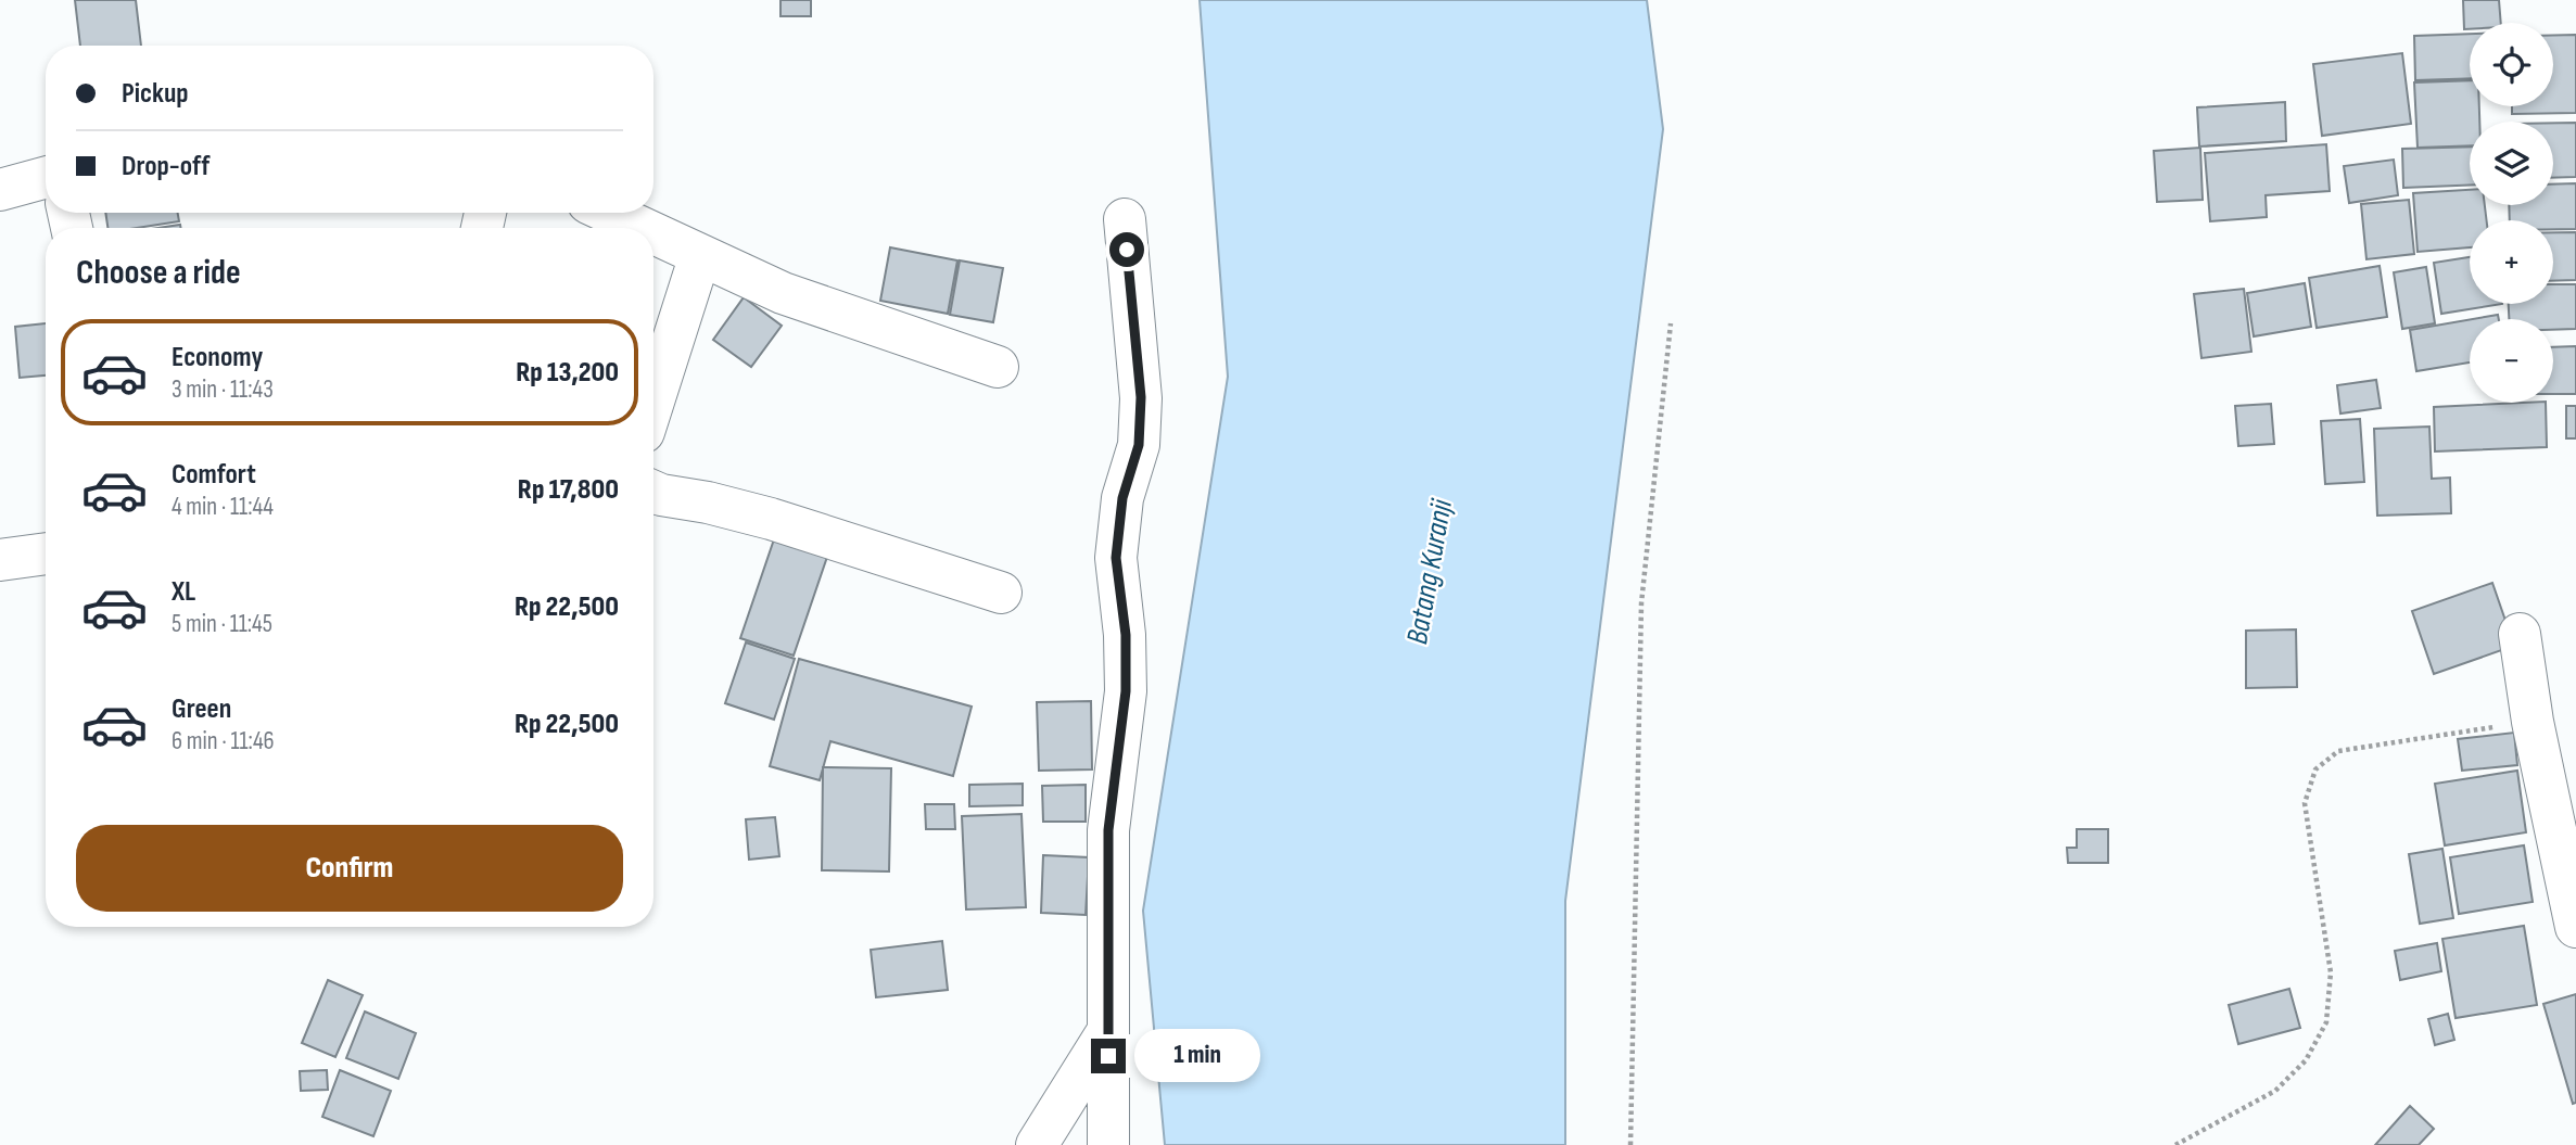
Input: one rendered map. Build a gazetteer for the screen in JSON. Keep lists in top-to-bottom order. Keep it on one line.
{"water":["Batang Kuranji"],"page":{"map_buttons":["+","−"],"banner":["Pickup","Drop-off"],"heading":"Choose a ride","list":[{"name":"Economy","note":"3 min · 11:43","value":"Rp 13,200"},{"name":"Comfort","note":"4 min · 11:44","value":"Rp 17,800"},{"name":"XL","note":"5 min · 11:45","value":"Rp 22,500"},{"name":"Green","note":"6 min · 11:46","value":"Rp 22,500"}],"buttons":"Confirm","bubble":"1 min"}}
